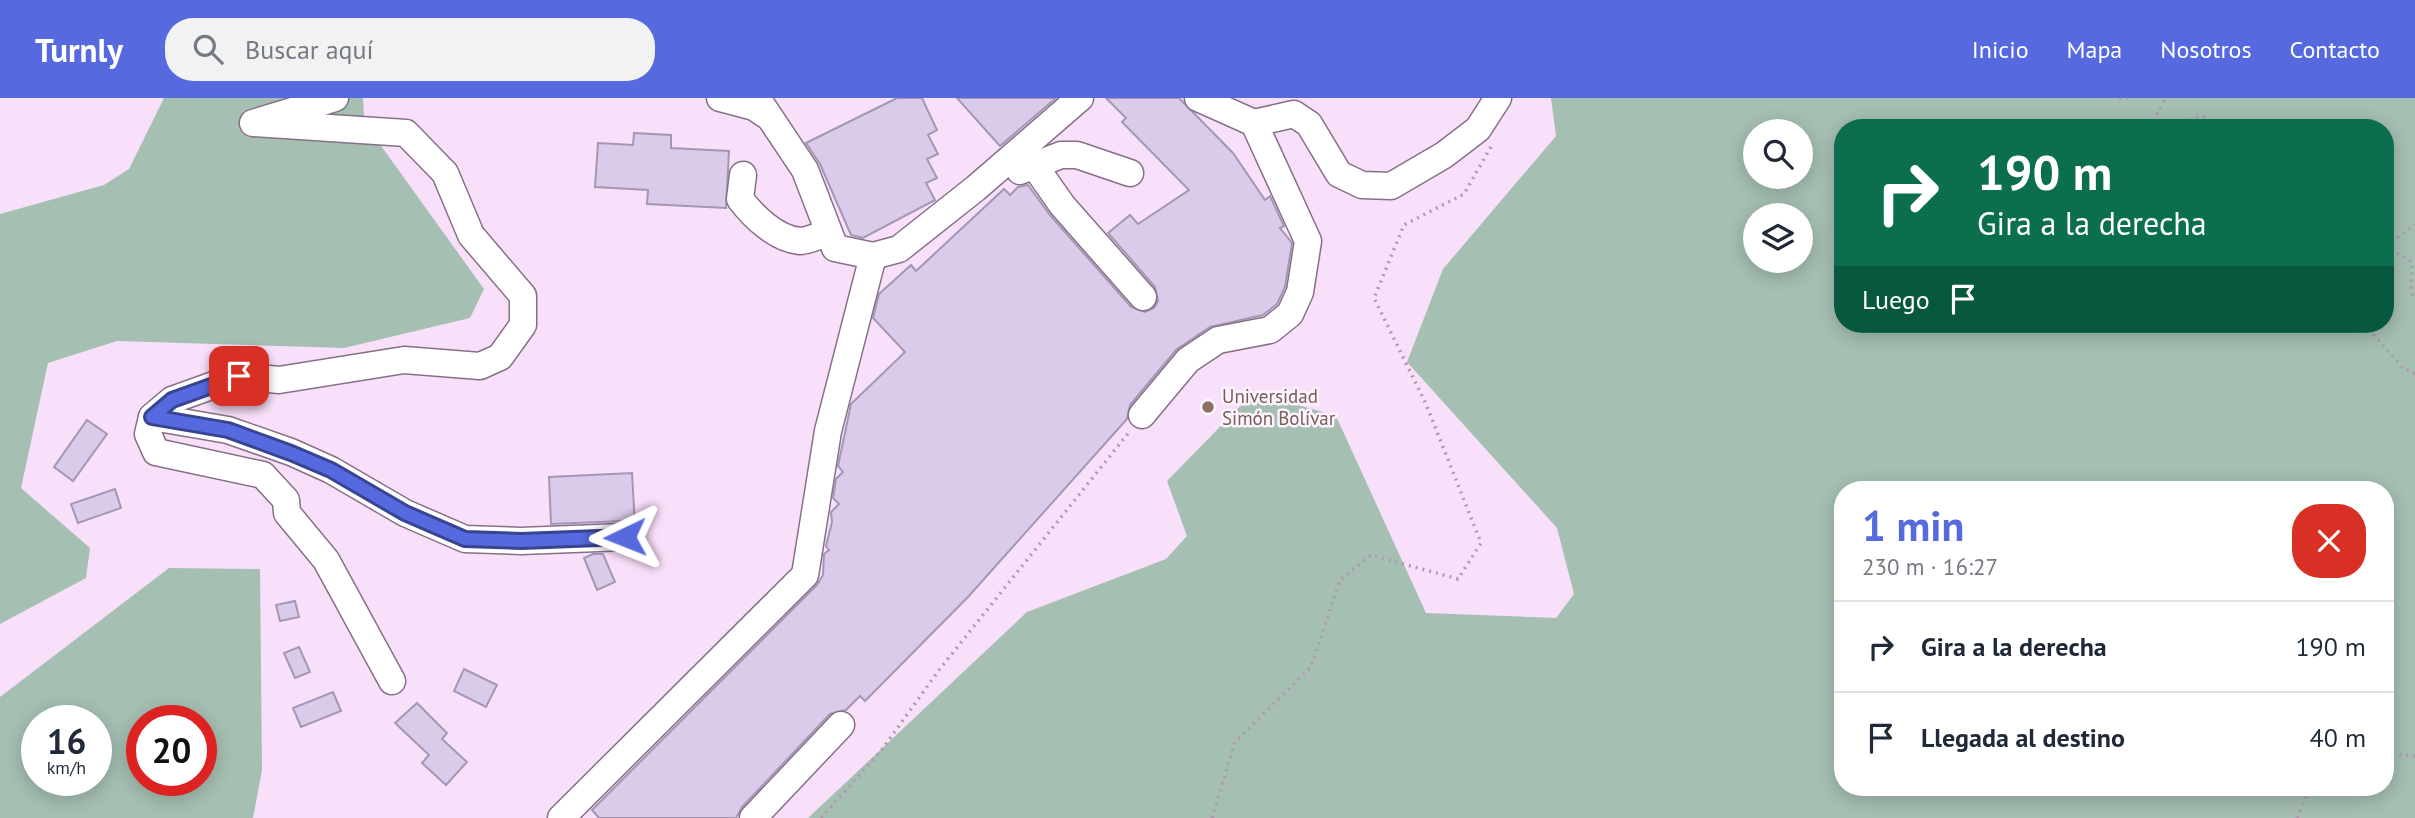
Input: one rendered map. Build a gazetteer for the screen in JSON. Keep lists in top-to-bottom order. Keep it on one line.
{"places":["Universidad Simón Bolívar"],"page":{"header":"Turnly","search":"Buscar aquí","nav":["Inicio","Mapa","Nosotros","Contacto"],"turn":["190 m","Gira a la derecha"],"then":"Luego","heading":["1 min","230 m · 16:27"],"list":[{"name":"Gira a la derecha","value":"190 m"},{"name":"Llegada al destino","value":"40 m"}],"speed":"16 km/h","limit":"20"}}
